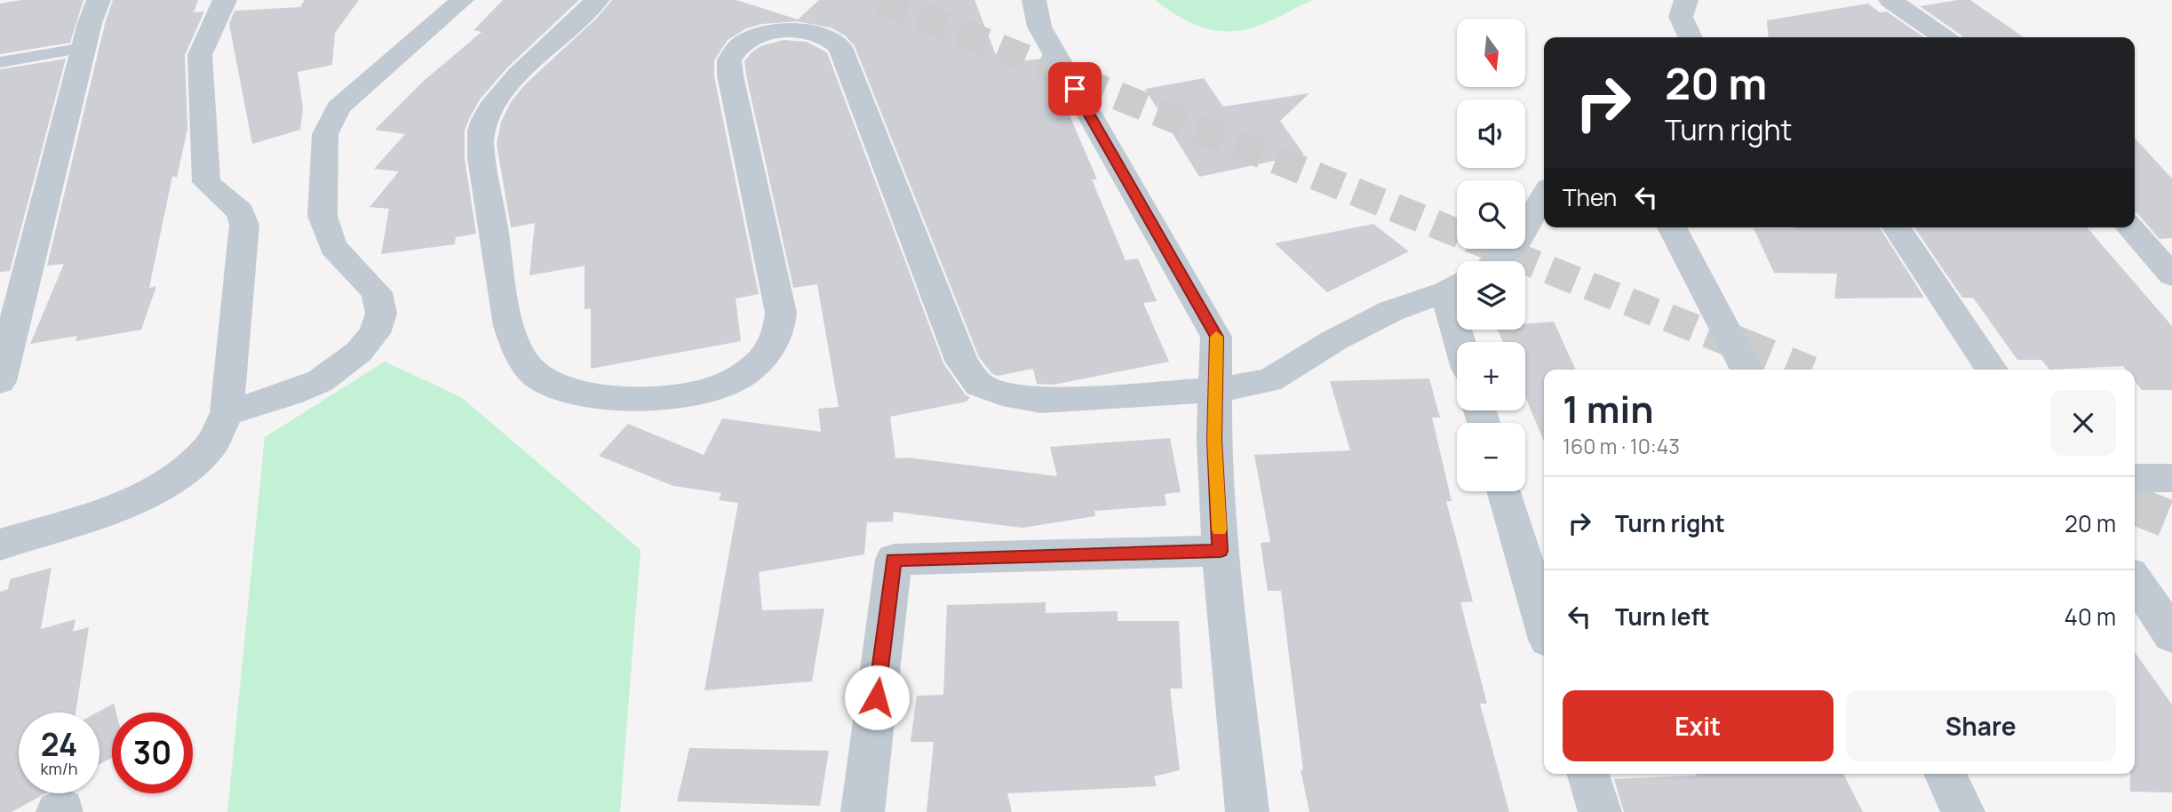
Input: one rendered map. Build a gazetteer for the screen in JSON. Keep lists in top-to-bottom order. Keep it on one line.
{"north":"bottom","page":{"map_buttons":["+","−"],"turn":["20 m","Turn right"],"then":"Then","heading":["1 min","160 m · 10:43"],"list":[{"name":"Turn right","value":"20 m"},{"name":"Turn left","value":"40 m"}],"buttons":["Exit","Share"],"speed":"24 km/h","limit":"30"}}
